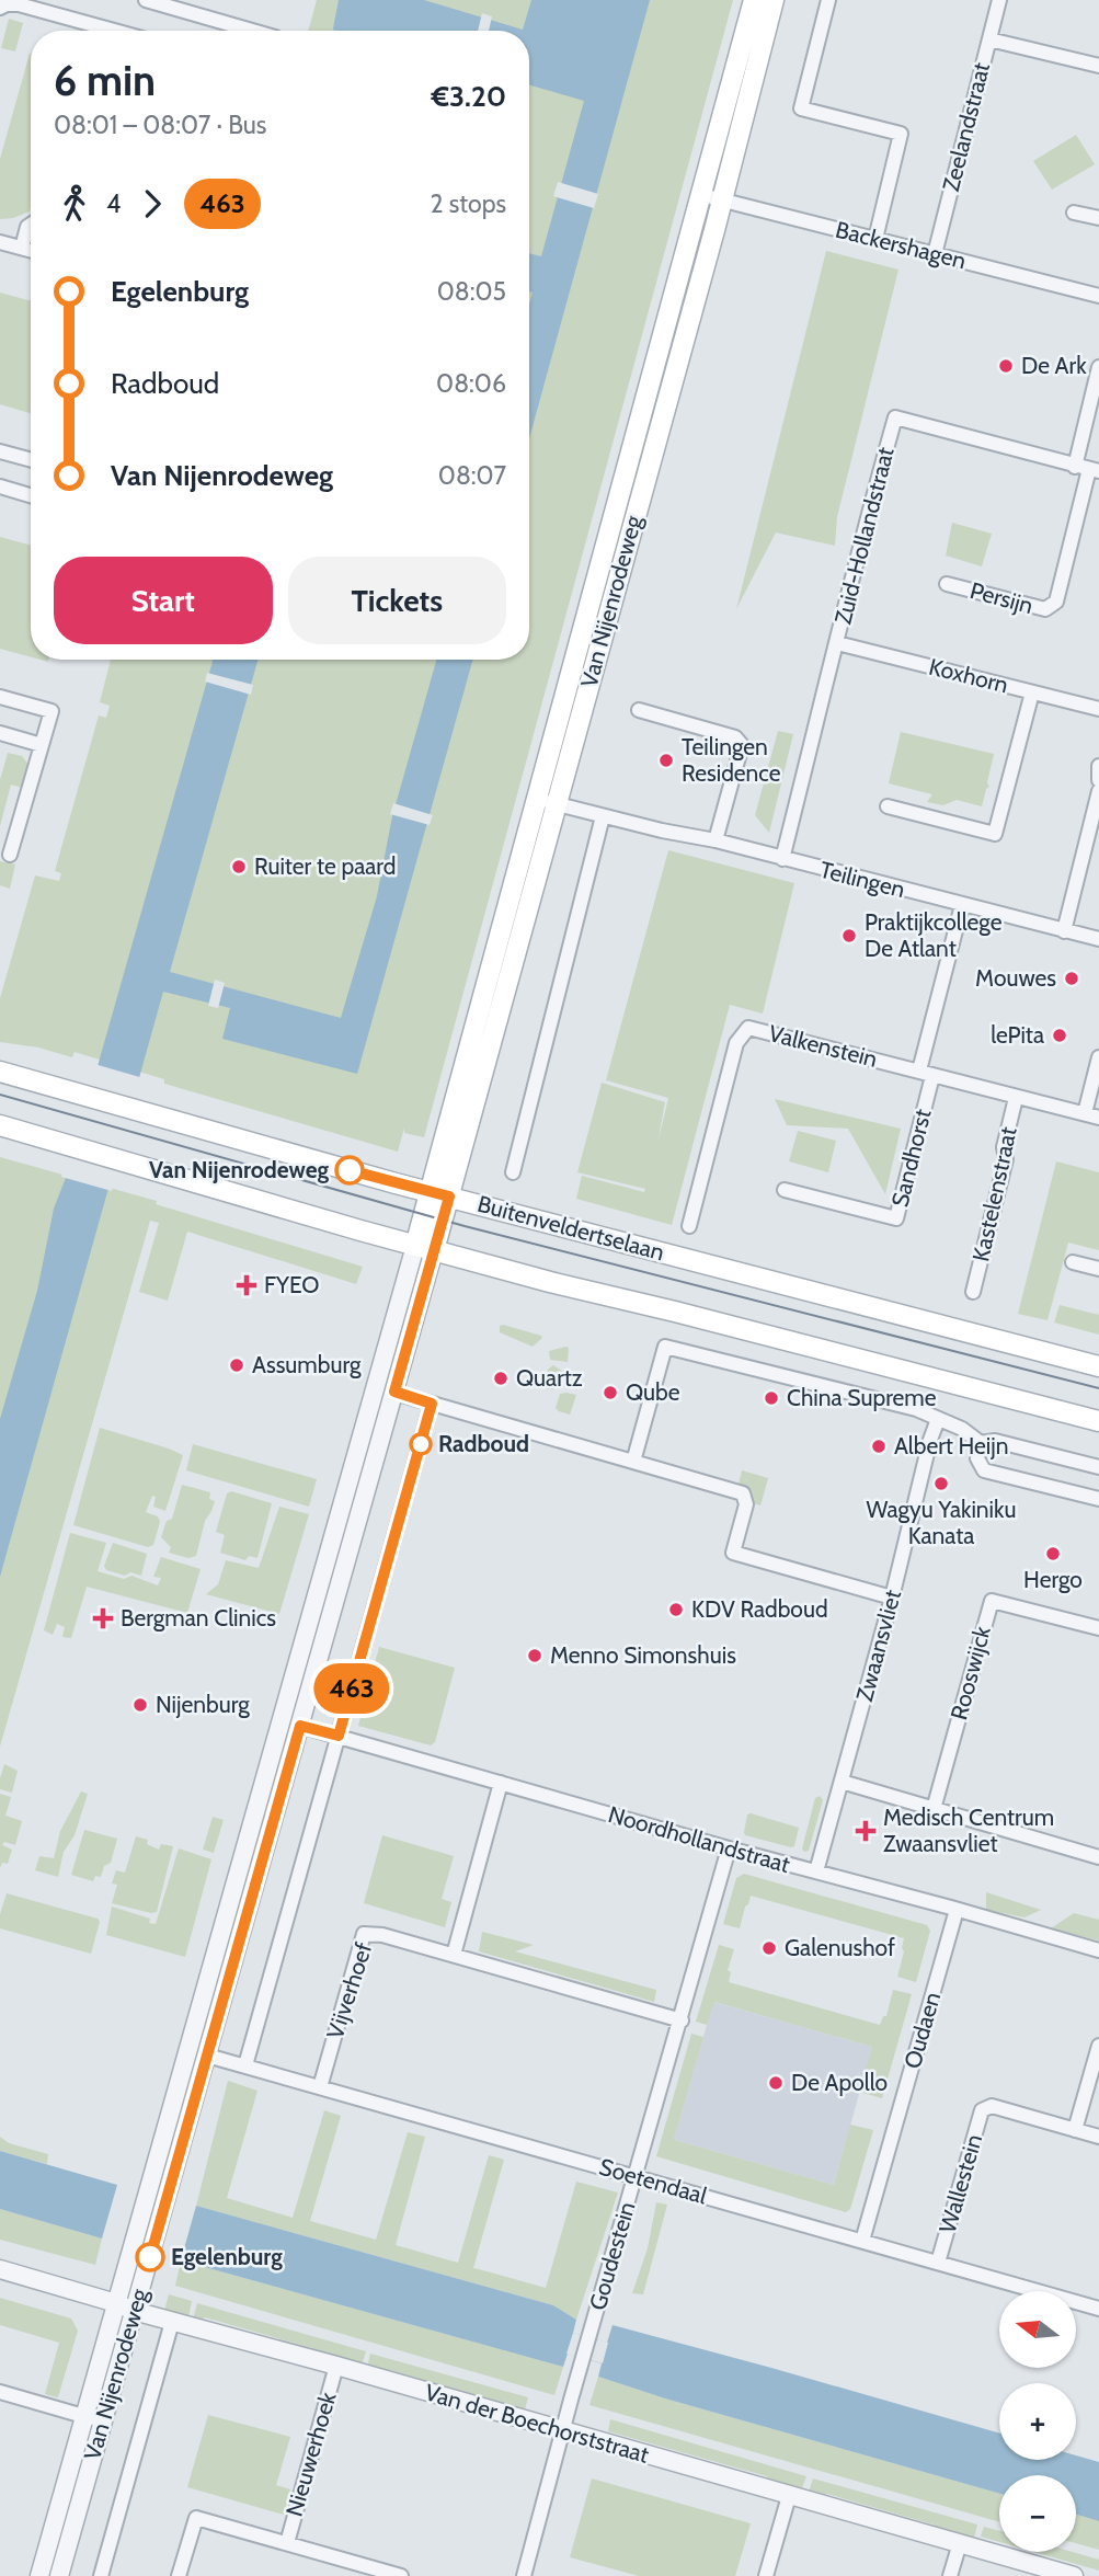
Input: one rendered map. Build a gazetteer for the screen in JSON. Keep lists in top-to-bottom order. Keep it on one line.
{"streets":{"main road":["Van Nijenrodeweg","Buitenveldertselaan"],"street":["Zeelandstraat","Backershagen","Zuid-Hollandstraat","Persijn","Koxhorn","Teilingen","Valkenstein","Sandhorst","Kastelenstraat","Zwaansvliet","Rooswijck","Noordhollandstraat","Vijverhoef","Oudaen","Soetendaal","Wallestein","Goudestein","Van der Boechorststraat","Nieuwerhoek"]},"crossings":[["Zeelandstraat","Backershagen"],["Backershagen","Van Nijenrodeweg"],["Zuid-Hollandstraat","Persijn"],["Zuid-Hollandstraat","Koxhorn"],["Zuid-Hollandstraat","Teilingen"],["Van Nijenrodeweg","Teilingen"],["Van Nijenrodeweg","Buitenveldertselaan"],["Van Nijenrodeweg","Noordhollandstraat"],["Van Nijenrodeweg","Soetendaal"],["Van Nijenrodeweg","Van der Boechorststraat"],["Valkenstein","Sandhorst"],["Valkenstein","Kastelenstraat"],["Zwaansvliet","Noordhollandstraat"],["Noordhollandstraat","Oudaen"],["Noordhollandstraat","Goudestein"],["Vijverhoef","Soetendaal"],["Vijverhoef","Goudestein"],["Oudaen","Soetendaal"],["Soetendaal","Wallestein"],["Soetendaal","Goudestein"],["Goudestein","Van der Boechorststraat"],["Van der Boechorststraat","Nieuwerhoek"]],"places":{"other":["De Ark","Teilingen Residence","Ruiter te paard","Praktijkcollege De Atlant","Mouwes","lePita","Van Nijenrodeweg","Assumburg","Quartz","Qube","China Supreme","Radboud","Albert Heijn","Wagyu Yakiniku Kanata","Hergo","KDV Radboud","Menno Simonshuis","Nijenburg","Galenushof","De Apollo","Egelenburg"],"health":["FYEO","Bergman Clinics","Medisch Centrum Zwaansvliet"]},"lines":["bus line 463"],"north":"left","page":{"on_map":"463","heading":["6 min","08:01 – 08:07 · Bus","€3.20"],"legs":["4","463","2 stops"],"list":[{"name":"Egelenburg","value":"08:05"},{"name":"Radboud","value":"08:06"},{"name":"Van Nijenrodeweg","value":"08:07"}],"buttons":["Start","Tickets"],"map_buttons":["+","−"]}}
